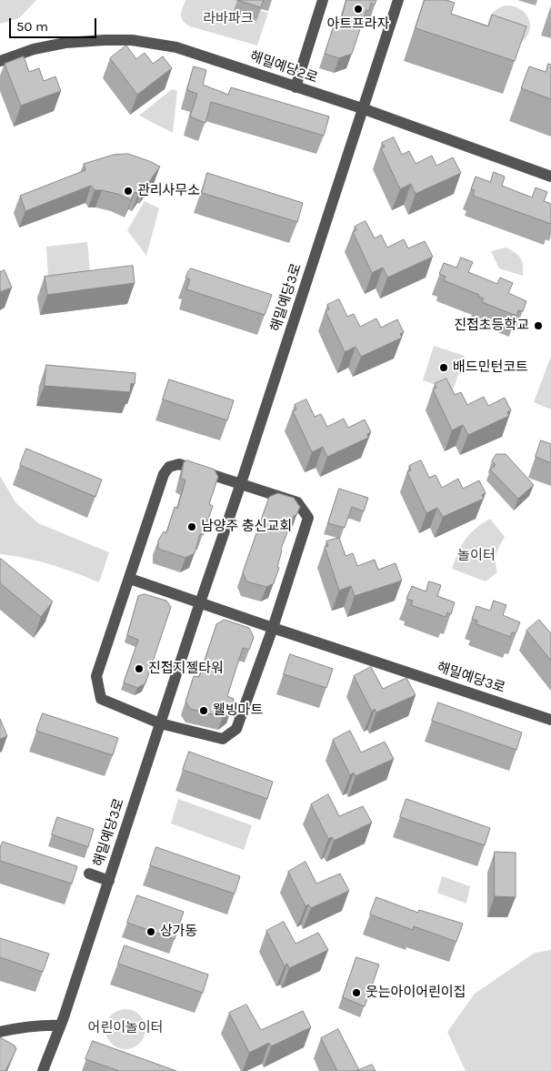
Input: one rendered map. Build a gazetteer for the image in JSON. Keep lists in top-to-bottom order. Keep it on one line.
{"streets":{"street":["해밀예당2로","해밀예당3로"]},"crossings":[["해밀예당2로","해밀예당3로"]],"parks":["라바파크","놀이터","어린이놀이터"],"places":["아트프라자","관리사무소","진접초등학교","배드민턴코트","남양주 충신교회","진접지젤타워","웰빙마트","상가동","웃는아이어린이집"],"scale_bar":"50 m"}
